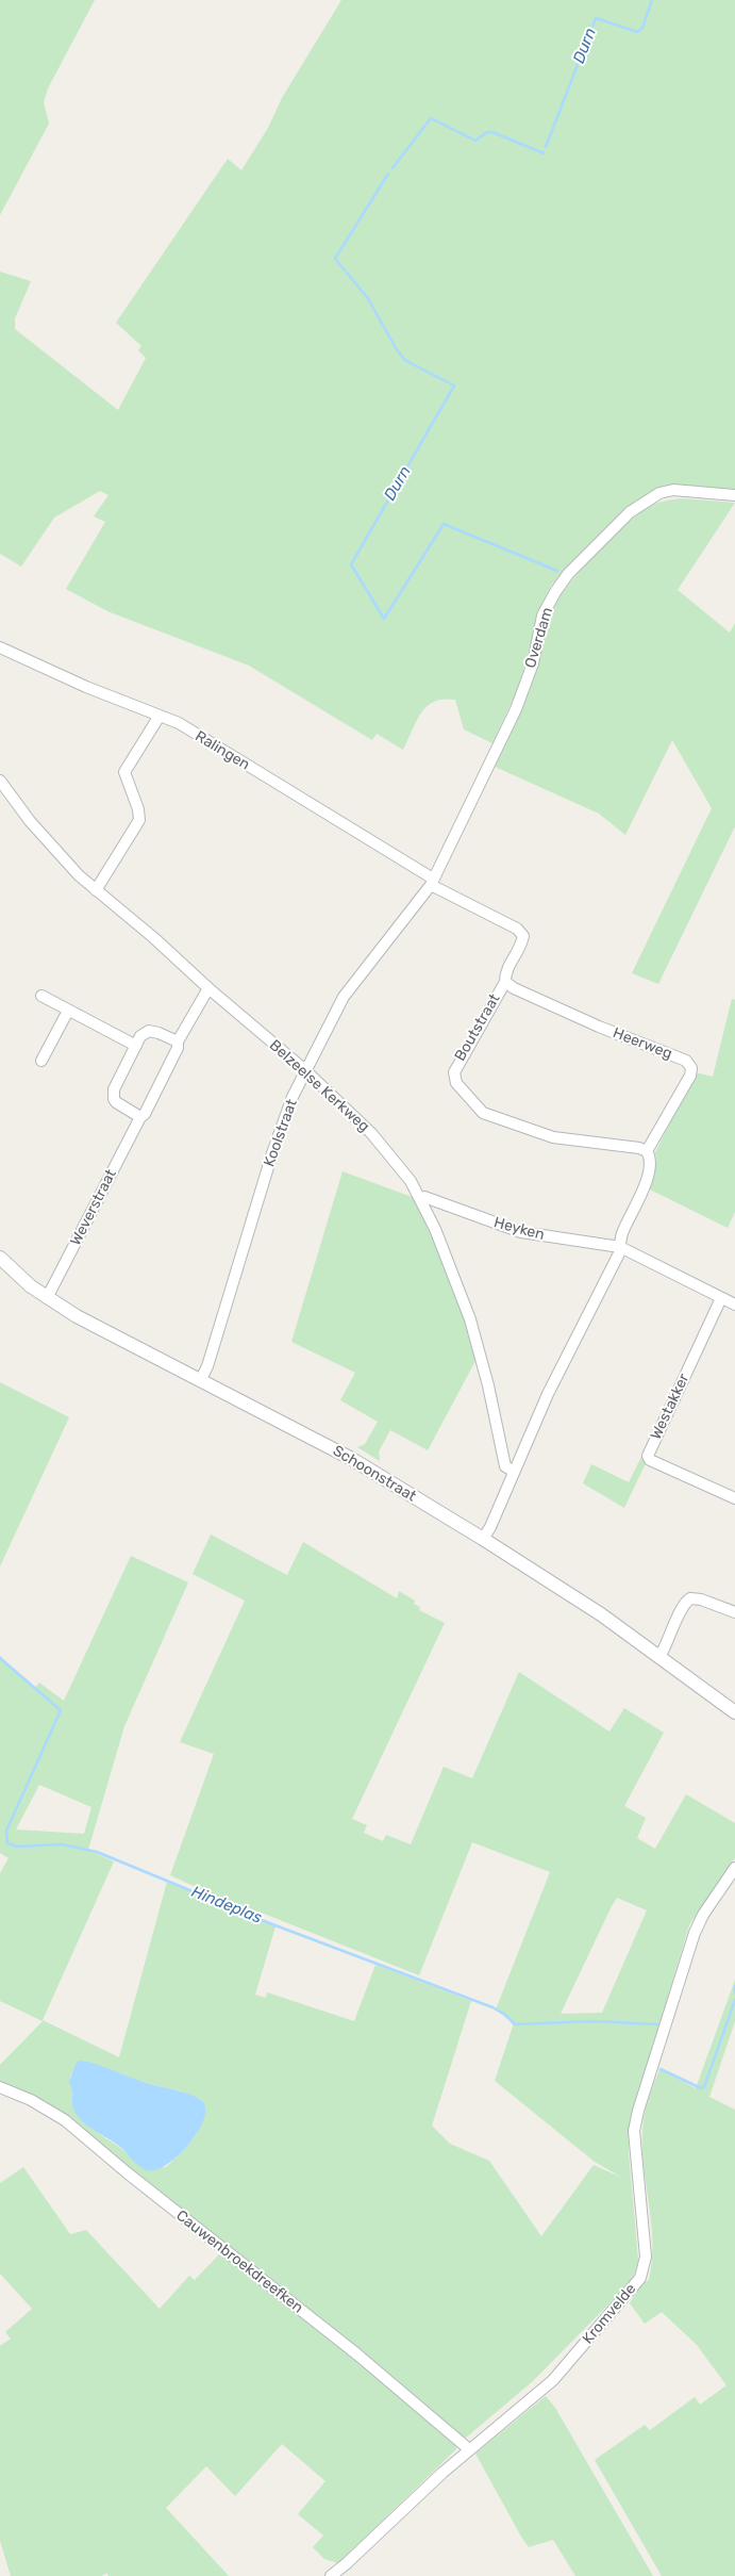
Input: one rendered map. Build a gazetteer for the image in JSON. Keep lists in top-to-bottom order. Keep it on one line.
{"streets":{"street":["Overdam","Ralingen","Boutstraat","Heerweg","Belzeelse Kerkweg","Koolstraat","Weverstraat","Heyken","Westakker","Schoonstraat","Cauwenbroekdreefken","Kromvelde"]},"crossings":[["Overdam","Ralingen"],["Overdam","Boutstraat"],["Overdam","Koolstraat"],["Ralingen","Boutstraat"],["Ralingen","Koolstraat"],["Boutstraat","Heerweg"],["Boutstraat","Koolstraat"],["Belzeelse Kerkweg","Koolstraat"],["Belzeelse Kerkweg","Weverstraat"],["Belzeelse Kerkweg","Heyken"],["Koolstraat","Schoonstraat"],["Weverstraat","Schoonstraat"],["Cauwenbroekdreefken","Kromvelde"]],"water":["Durn","Hindeplas"]}
